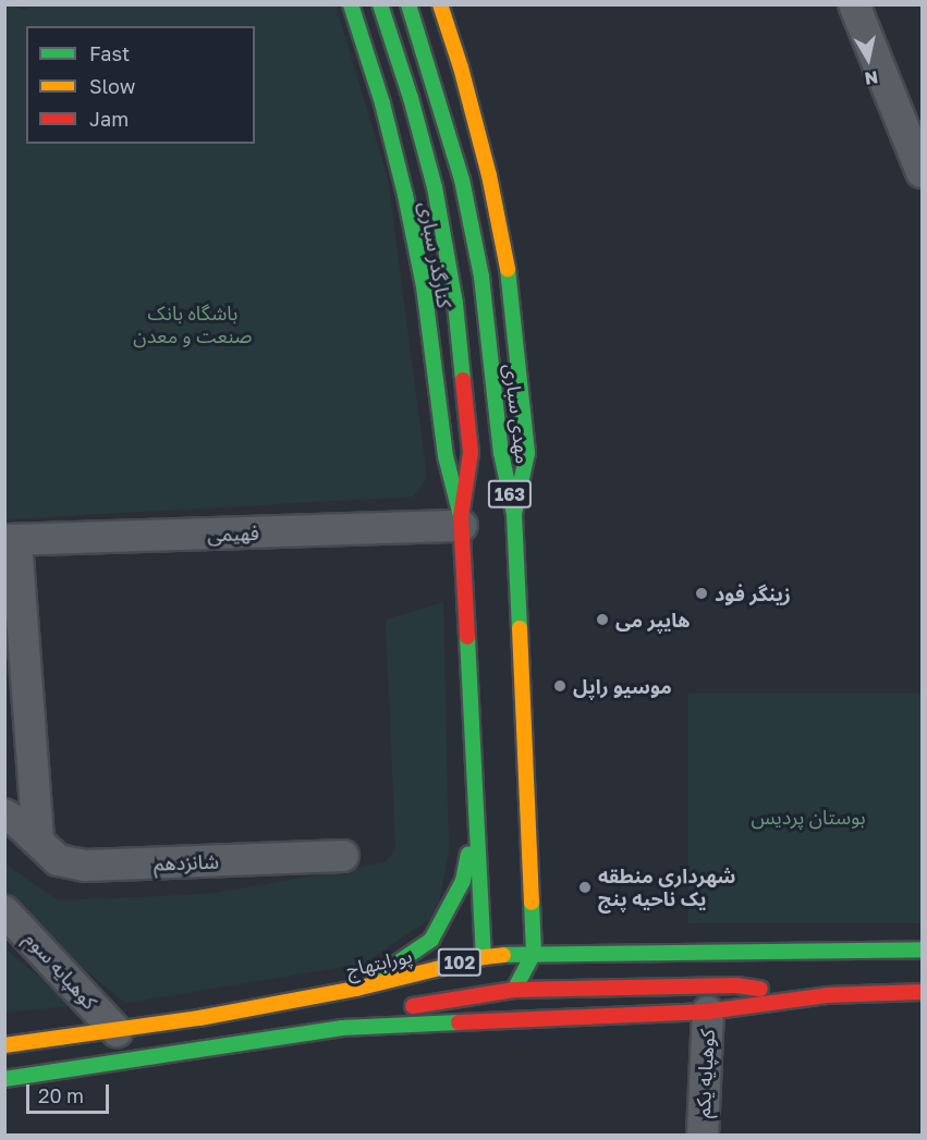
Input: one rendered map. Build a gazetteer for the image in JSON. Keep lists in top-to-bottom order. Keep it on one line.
{"streets":{"main road":["کنارگذر سباری","مهدی سباری","163","پورابتهاج","102"],"street":["فهیمی","شانزدهم","کوهپایه سوم","کوهپایه یکم"]},"crossings":[["کنارگذر سباری","163"],["کنارگذر سباری","فهیمی"],["مهدی سباری","پورابتهاج"],["163","فهیمی"],["163","پورابتهاج"],["پورابتهاج","کوهپایه سوم"]],"parks":["باشگاه بانک صنعت و معدن","بوستان پردیس"],"places":["زینگر فود","هایپر می","موسیو راپل","شهرداری منطقه یک ناحیه پنج"],"legend":["Fast","Slow","Jam"],"scale_bar":"20 m","north":"bottom"}
